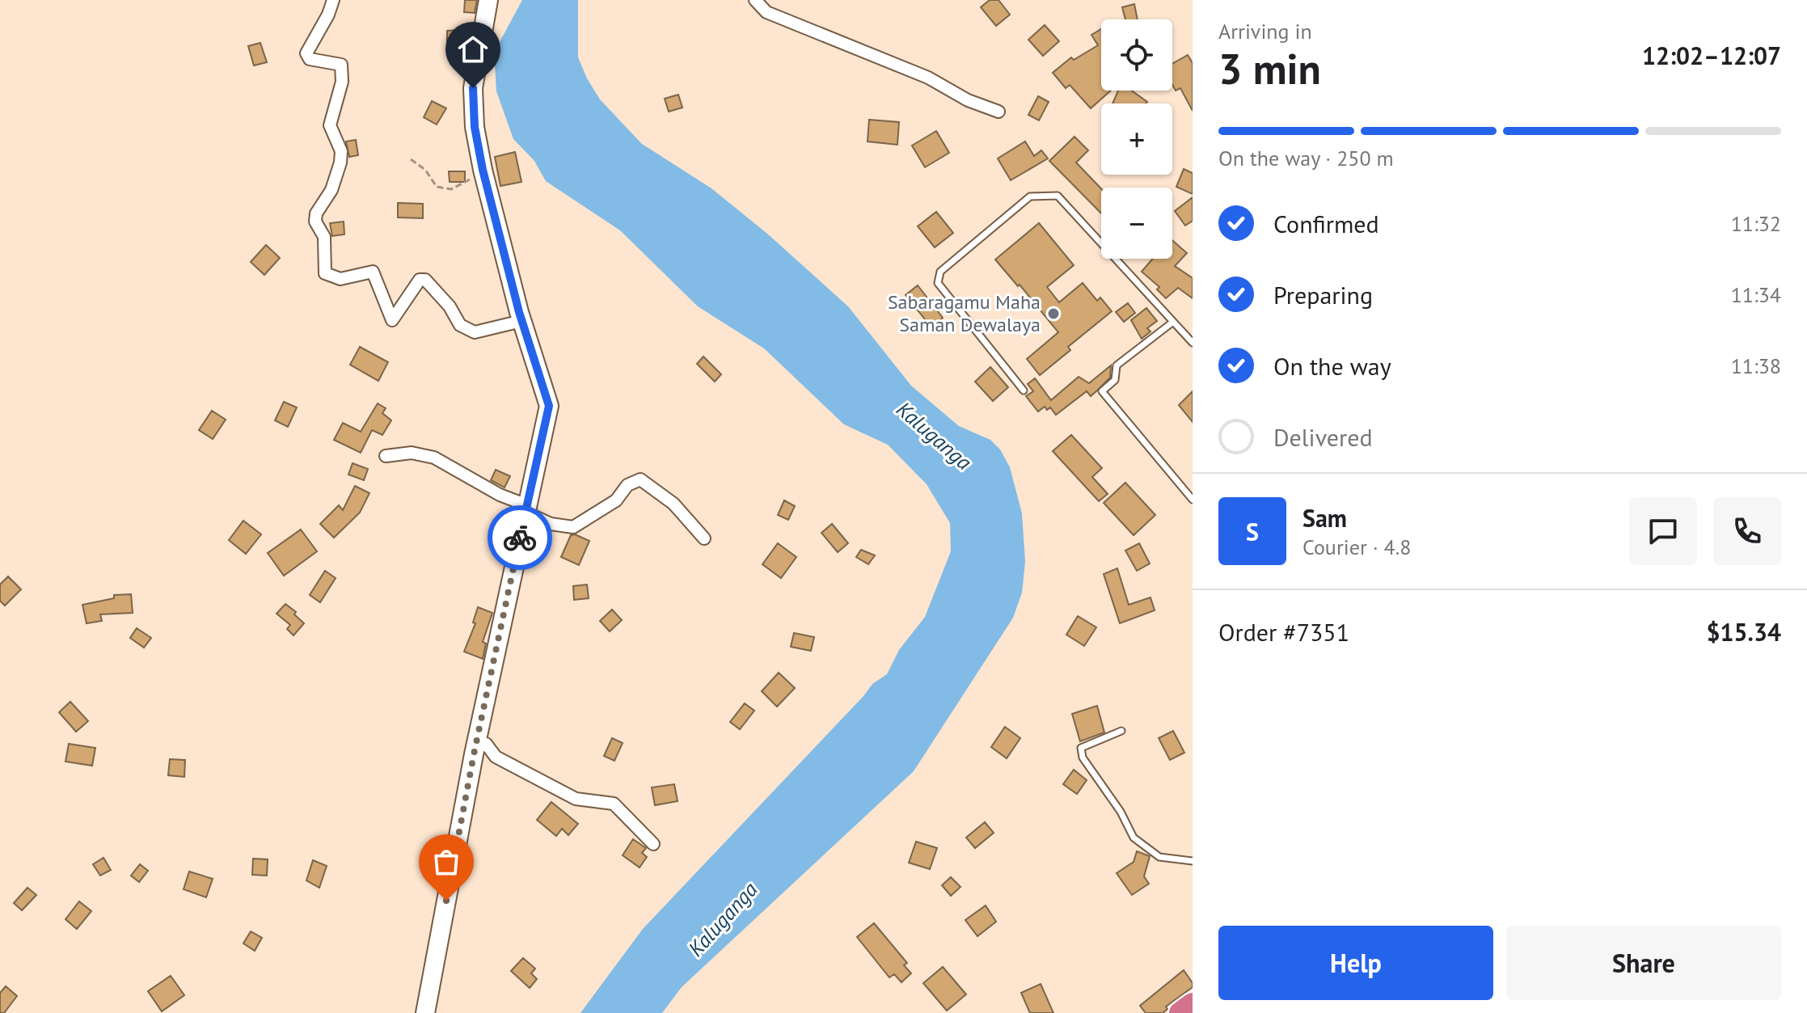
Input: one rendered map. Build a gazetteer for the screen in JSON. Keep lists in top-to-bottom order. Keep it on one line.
{"water":["Kaluganga"],"places":["Sabaragamu Maha Saman Dewalaya"],"page":{"heading":["3 min","Arriving in","12:02–12:07"],"panel":["Sam","Courier · 4.8","Order #7351","$15.34"],"map_buttons":["+","−"],"bar":"On the way · 250 m","list":[["Confirmed","11:32"],["Preparing","11:34"],["On the way","11:38"],"Delivered"],"round":"S","buttons":["Help","Share"]}}
